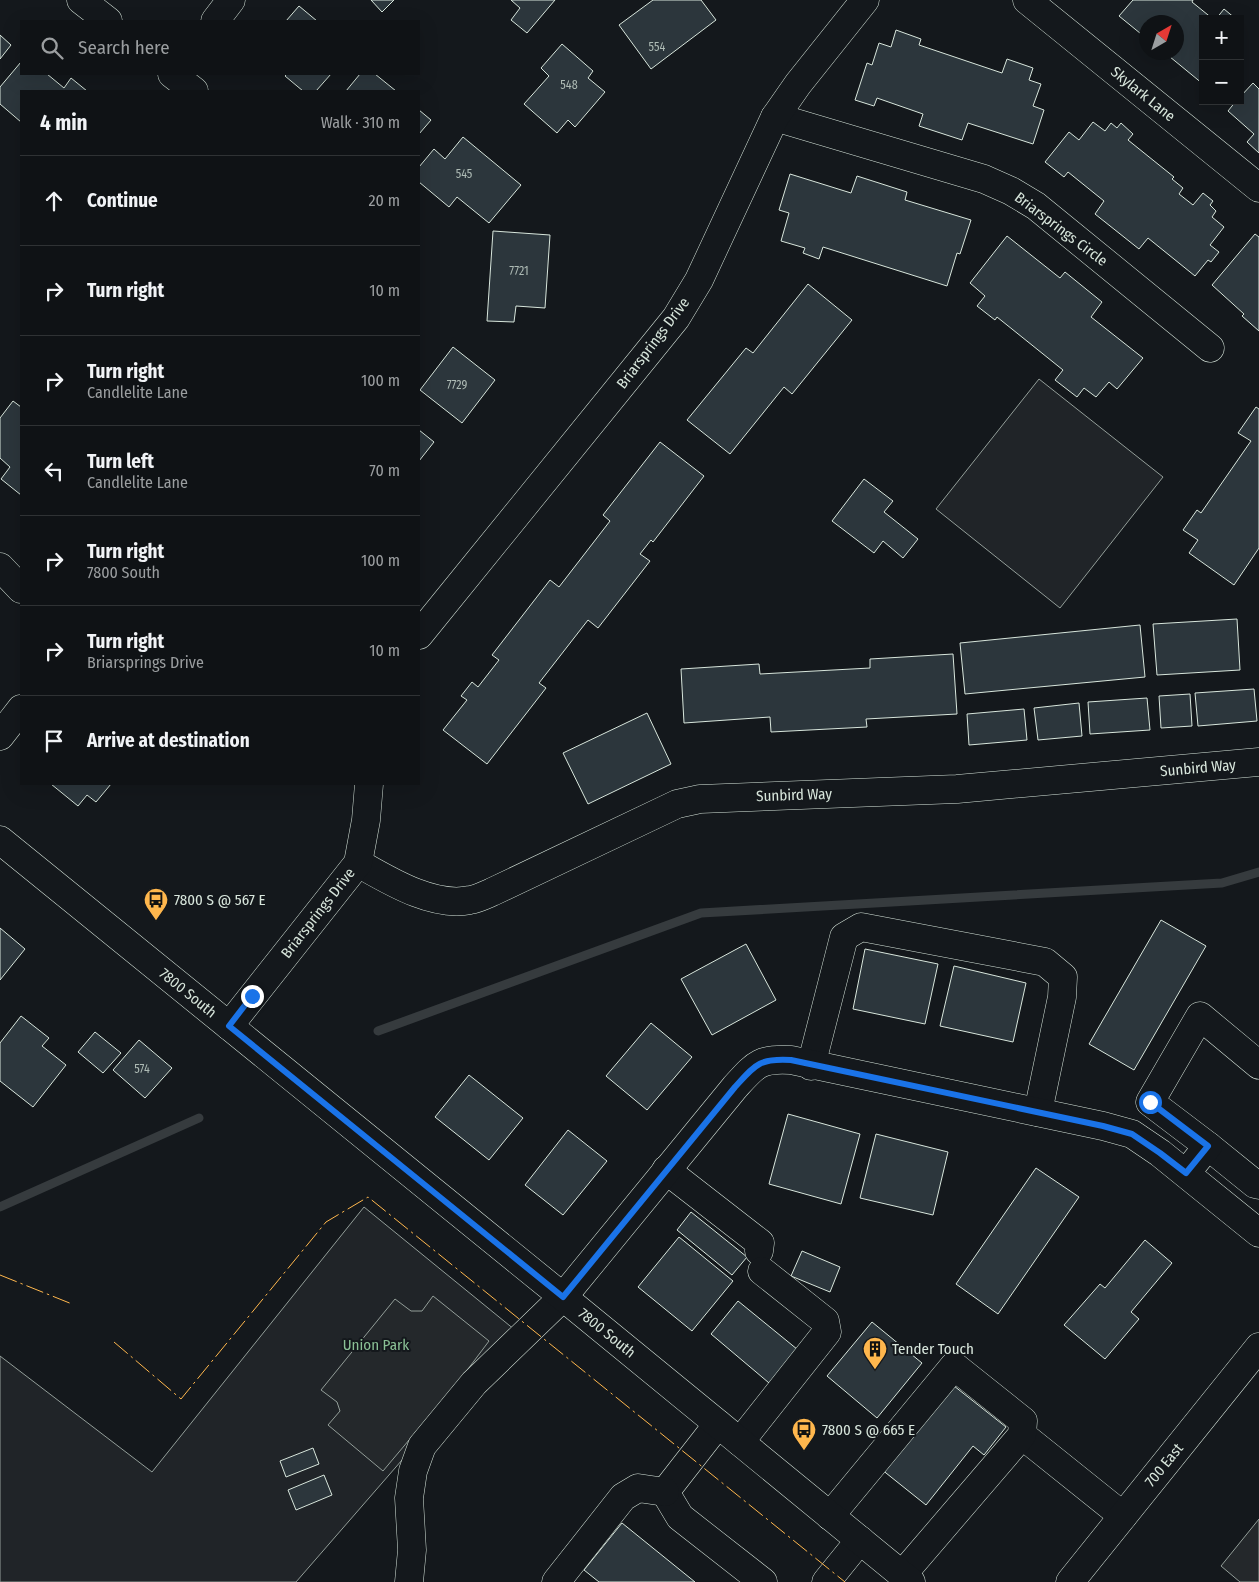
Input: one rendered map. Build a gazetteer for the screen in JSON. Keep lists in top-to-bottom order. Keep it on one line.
{"streets":{"street":["Skylark Lane","Briarsprings Circle","Briarsprings Drive","Sunbird Way","7800 South","700 East"]},"crossings":[["Briarsprings Circle","Briarsprings Drive"],["Briarsprings Drive","Sunbird Way"],["Briarsprings Drive","7800 South"]],"parks":["Union Park"],"places":{"bus stop":["7800 S @ 567 E","7800 S @ 665 E"],"building":["Tender Touch"]},"house_numbers":["554","548","545","7721","7729","574"],"north":"top right","page":{"map_buttons":["+","−"],"search":"Search here","heading":["4 min","Walk · 310 m"],"list":[["Continue","20 m"],["Turn right","10 m"],["Turn right","Candlelite Lane","100 m"],["Turn left","Candlelite Lane","70 m"],["Turn right","7800 South","100 m"],["Turn right","Briarsprings Drive","10 m"],"Arrive at destination"]}}
